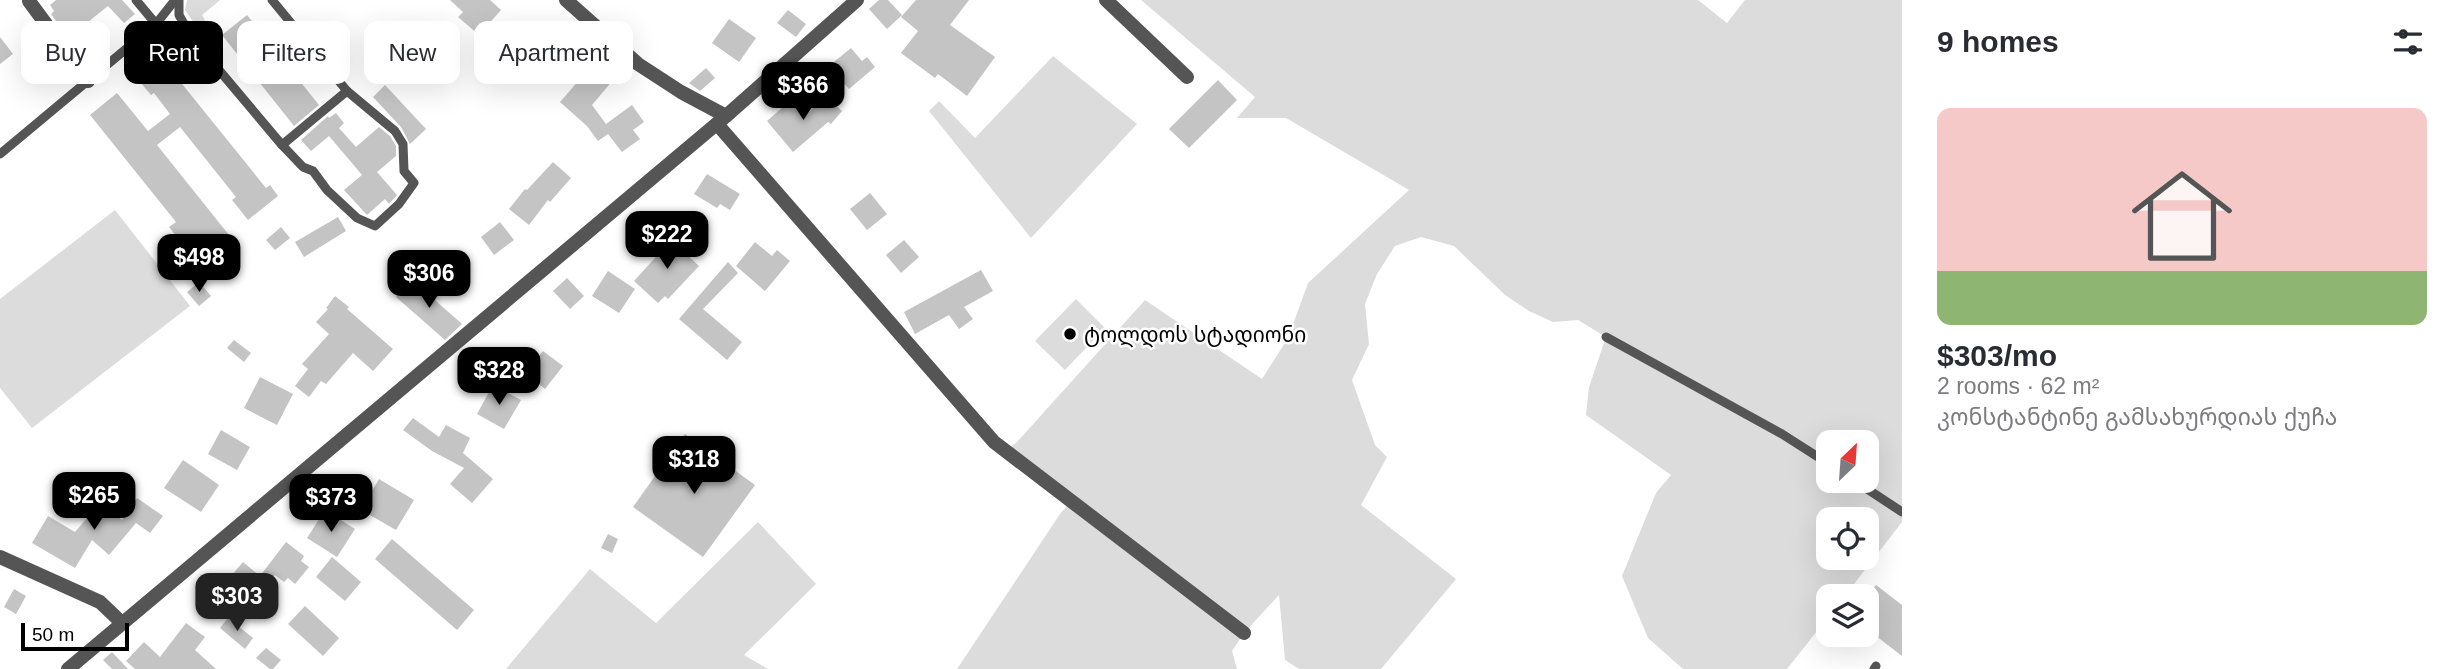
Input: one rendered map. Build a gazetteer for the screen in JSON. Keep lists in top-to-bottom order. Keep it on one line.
{"places":["ტოლდოს სტადიონი"],"scale_bar":"50 m","north":"top right","page":{"heading":"9 homes","chip":["Buy","Rent","Filters","New","Apartment"],"price":["$366","$222","$498","$306","$328","$318","$265","$373","$303"],"list":[{"name":"$303/mo","note":"2 rooms · 62 m² · კონსტანტინე გამსახურდიას ქუჩა"}],"scale":"50 m"}}
